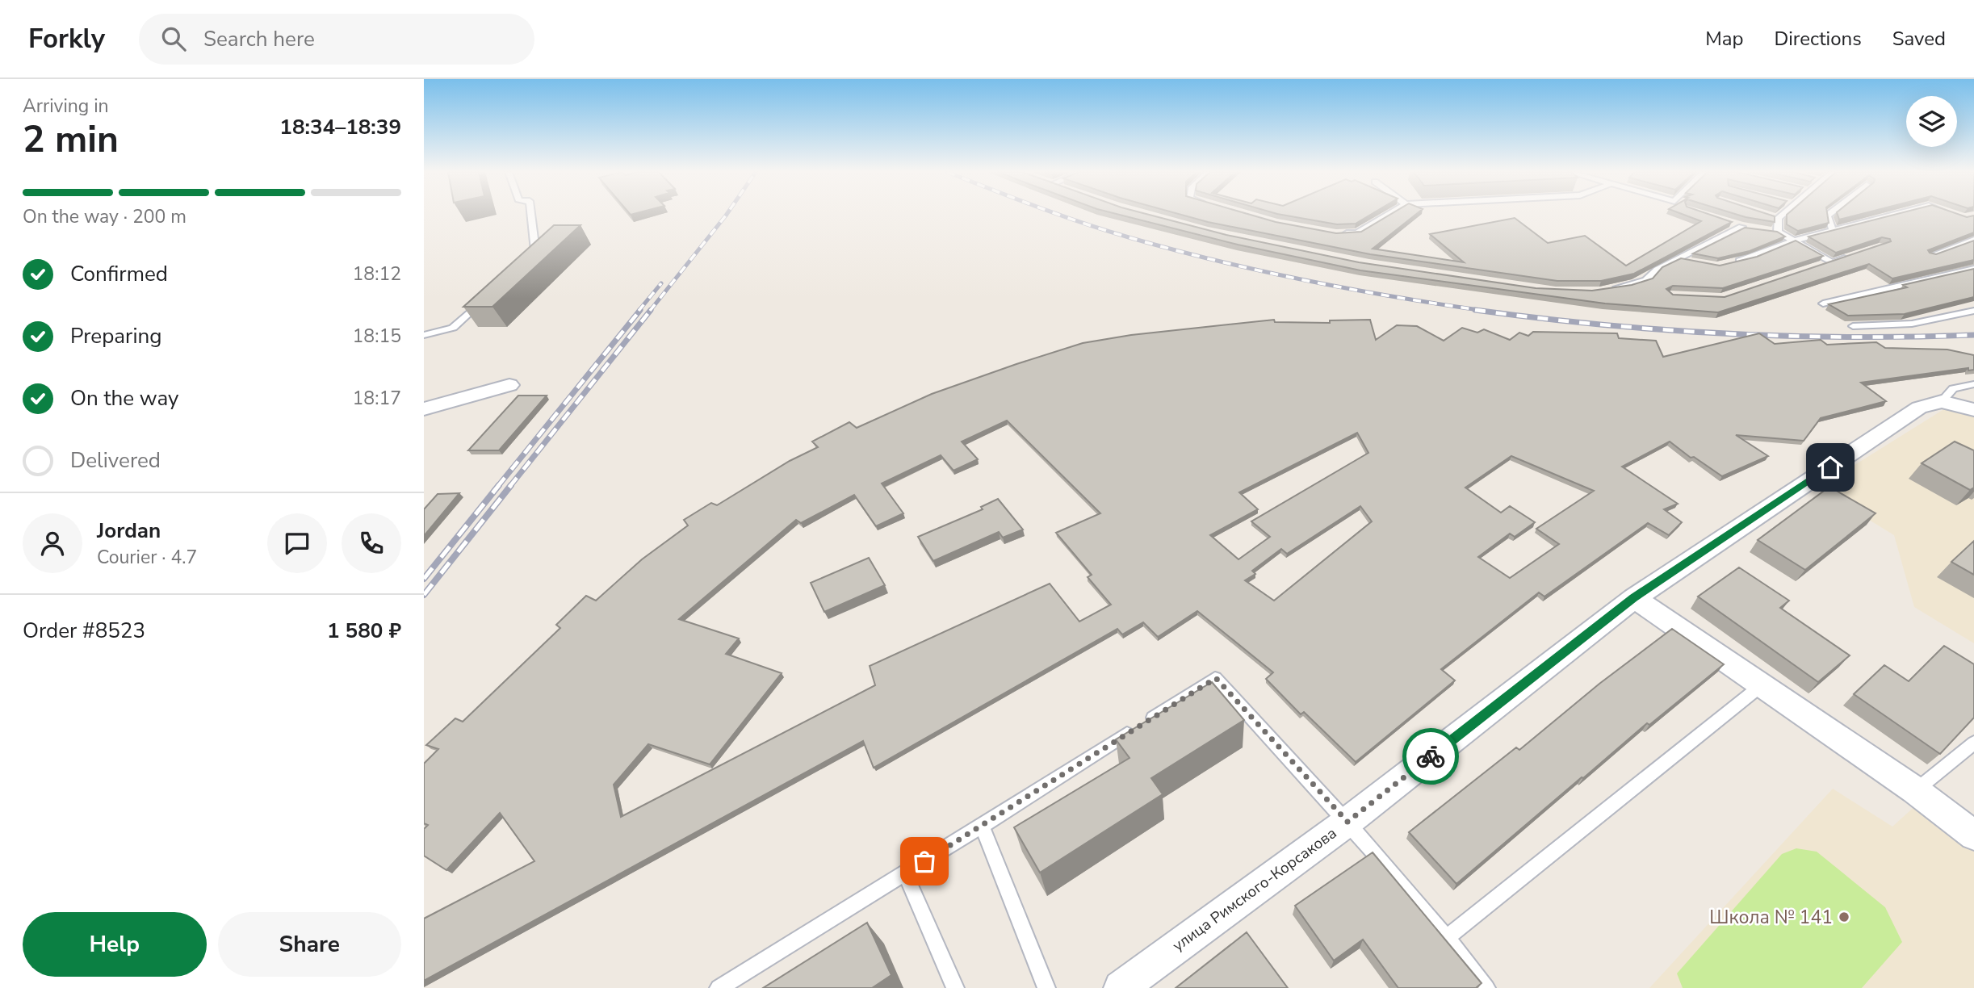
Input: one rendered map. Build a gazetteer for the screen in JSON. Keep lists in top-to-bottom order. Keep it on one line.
{"streets":{"street":["улица Римского-Корсакова"]},"places":["Школа № 141"],"page":{"header":"Forkly","search":"Search here","nav":["Map","Directions","Saved"],"heading":["2 min","Arriving in","18:34–18:39"],"panel":["Jordan","Courier · 4.7","Order #8523","1 580 ₽"],"bar":"On the way · 200 m","list":[["Confirmed","18:12"],["Preparing","18:15"],["On the way","18:17"],"Delivered"],"buttons":["Help","Share"]}}
